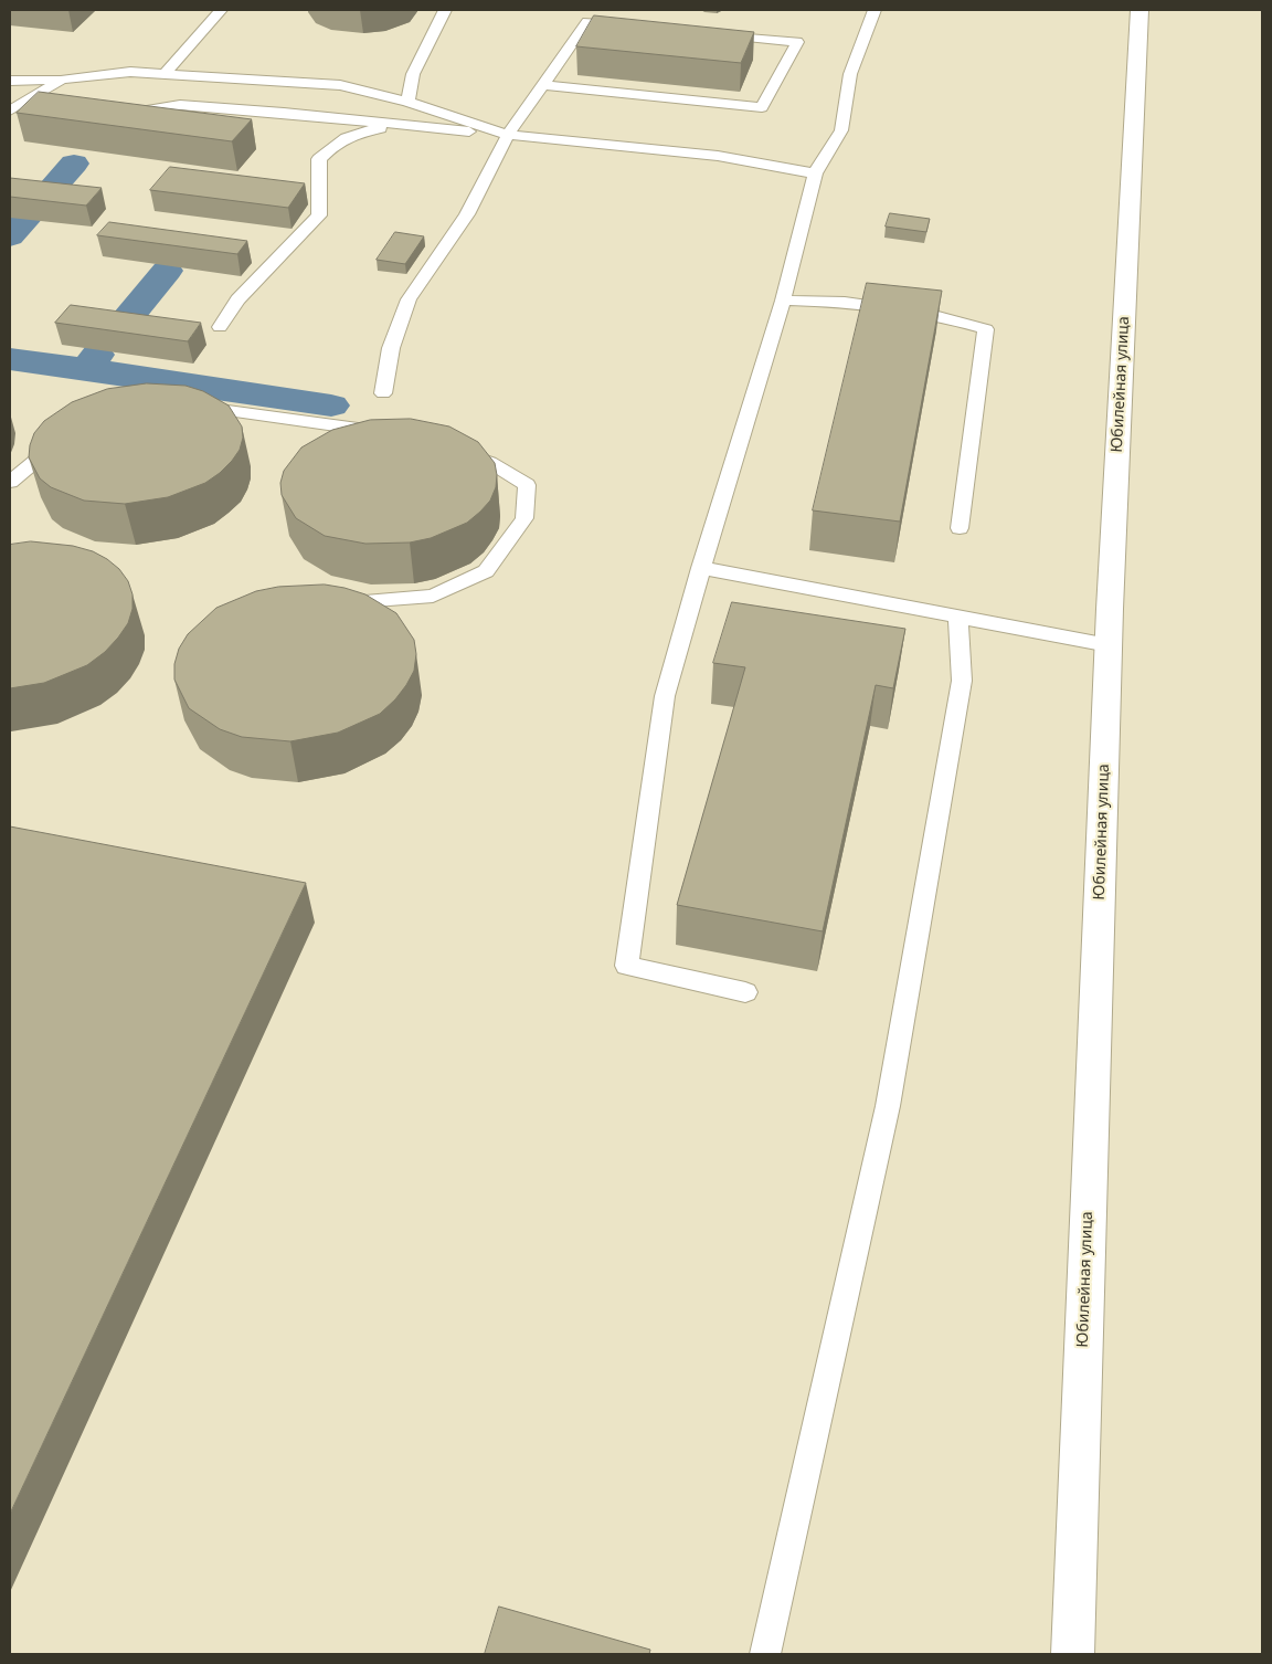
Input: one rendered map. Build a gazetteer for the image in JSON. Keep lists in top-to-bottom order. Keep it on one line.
{"streets":{"main road":["Юбилейная улица"]}}
